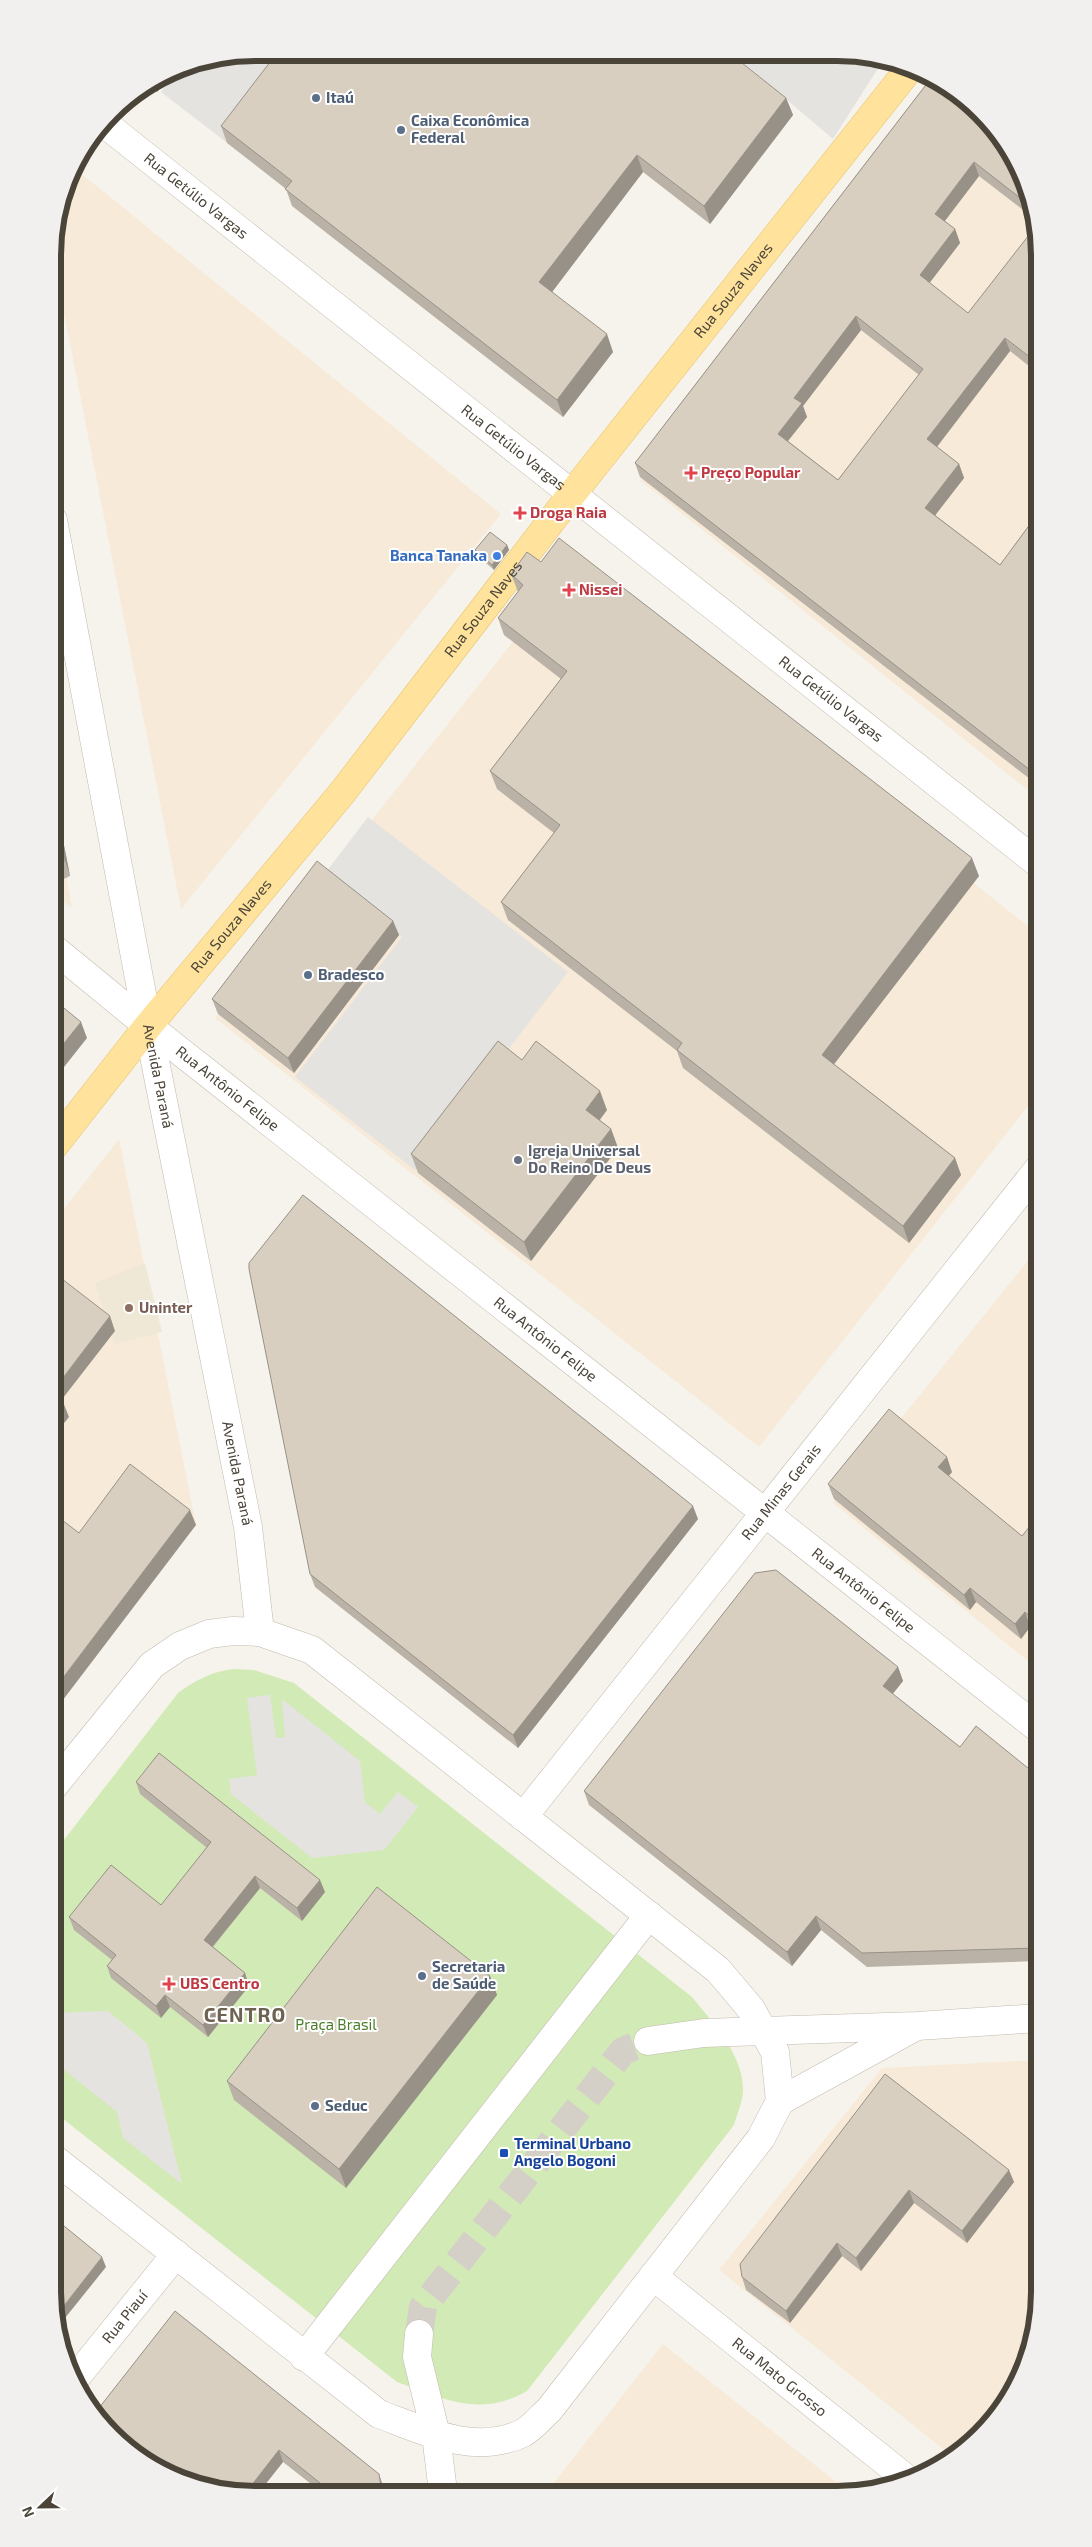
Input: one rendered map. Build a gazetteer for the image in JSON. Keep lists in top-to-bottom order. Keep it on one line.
{"streets":{"main road":["Rua Souza Naves"],"street":["Rua Getúlio Vargas","Avenida Paraná","Rua Antônio Felipe","Rua Minas Gerais","Rua Piauí","Rua Mato Grosso"]},"crossings":[["Rua Getúlio Vargas","Rua Souza Naves"],["Rua Souza Naves","Avenida Paraná"],["Rua Souza Naves","Rua Antônio Felipe"],["Avenida Paraná","Rua Antônio Felipe"],["Rua Antônio Felipe","Rua Minas Gerais"]],"districts":["CENTRO"],"parks":["Praça Brasil"],"places":{"other":["Itaú","Caixa Econômica Federal","Banca Tanaka","Bradesco","Igreja Universal Do Reino De Deus","Uninter","Secretaria de Saúde","Seduc"],"health":["Preço Popular","Droga Raia","Nissei","UBS Centro"],"transit":["Terminal Urbano Angelo Bogoni"]},"north":"left"}
